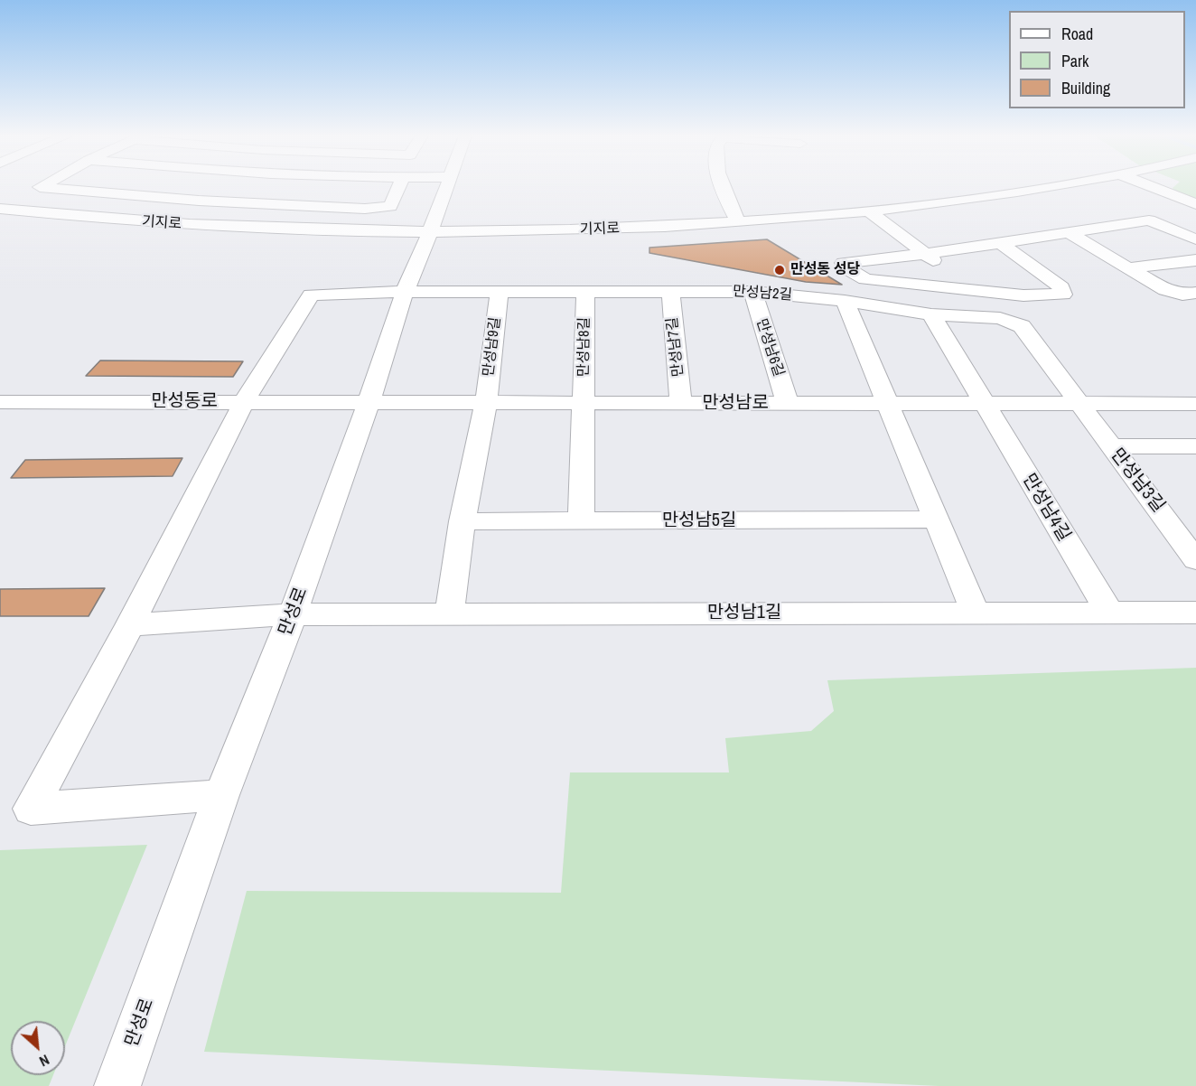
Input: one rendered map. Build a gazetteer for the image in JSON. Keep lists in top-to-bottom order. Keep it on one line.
{"streets":{"street":["기지로","만성남2길","만성남9길","만성남8길","만성남7길","만성남6길","만성동로","만성남로","만성남3길","만성남4길","만성남5길","만성로","만성남1길"]},"crossings":[["기지로","만성로"],["만성남2길","만성남9길"],["만성남2길","만성남8길"],["만성남2길","만성남7길"],["만성남2길","만성남6길"],["만성남2길","만성동로"],["만성남2길","만성남로"],["만성남2길","만성남3길"],["만성남2길","만성로"],["만성남9길","만성남로"],["만성남8길","만성남로"],["만성남7길","만성남로"],["만성남6길","만성남로"],["만성동로","만성남로"],["만성동로","만성로"],["만성남로","만성남3길"],["만성남로","만성남4길"],["만성남로","만성로"],["만성남4길","만성남1길"],["만성로","만성남1길"]],"places":["만성동 성당"],"legend":["Road","Park","Building"],"north":"bottom right"}
